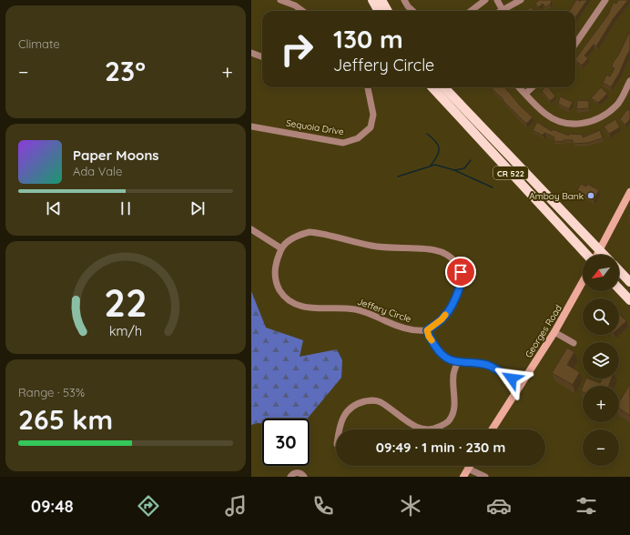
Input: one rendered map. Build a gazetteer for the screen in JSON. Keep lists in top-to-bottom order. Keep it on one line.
{"streets":{"main road":["CR 522"],"street":["Sequoia Drive","Jeffery Circle","Georges Road"]},"places":["Amboy Bank"],"north":"bottom left","page":{"tile":["Climate",["Range · 53%","265 km"]],"turn":["130 m","Jeffery Circle"],"heat":["−","23°","+"],"song":["Paper Moons","Ada Vale"],"map_buttons":["+","−"],"limit":"30","trip":"09:49 · 1 min · 230 m","tabs":"09:48","gauge":["22","km/h"]}}
